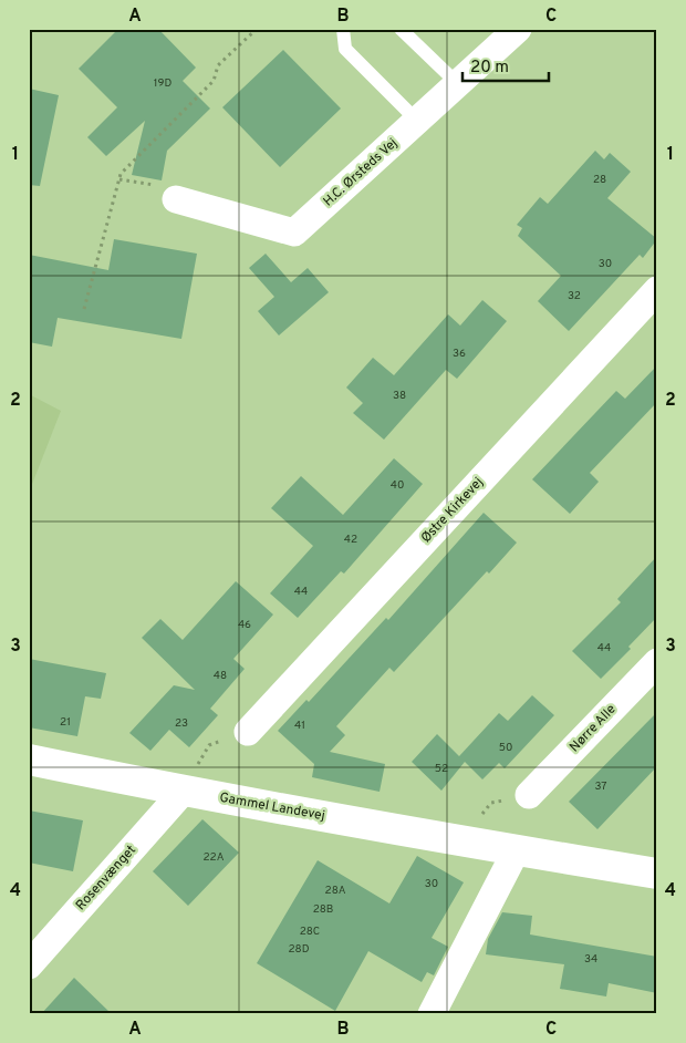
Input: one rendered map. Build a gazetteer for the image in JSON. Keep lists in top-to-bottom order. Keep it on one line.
{"streets":{"street":["H.C. Ørsteds Vej","Østre Kirkevej","Nørre Alle","Gammel Landevej","Rosenvænget"]},"crossings":[["Gammel Landevej","Rosenvænget"]],"house_numbers":["19D","28","30","32","36","38","40","42","44","46","44","48","21","23","41","50","52","37","22A","30","28A","28B","28C","28D","34"],"scale_bar":"20 m","grid":{"columns":["A","B","C"],"rows":["1","2","3","4"]}}
